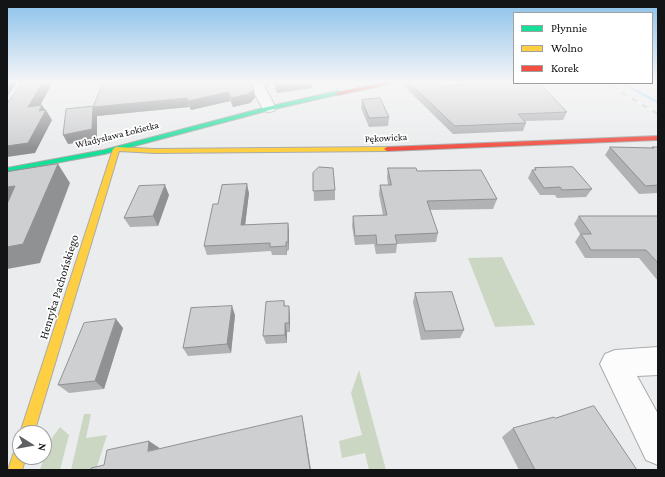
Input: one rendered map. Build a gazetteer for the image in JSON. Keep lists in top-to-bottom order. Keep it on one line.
{"streets":{"street":["Władysława Łokietka","Pękowicka","Henryka Pachońskiego"]},"crossings":[["Władysława Łokietka","Pękowicka"],["Władysława Łokietka","Henryka Pachońskiego"],["Pękowicka","Henryka Pachońskiego"]],"legend":["Płynnie","Wolno","Korek"],"north":"right"}
